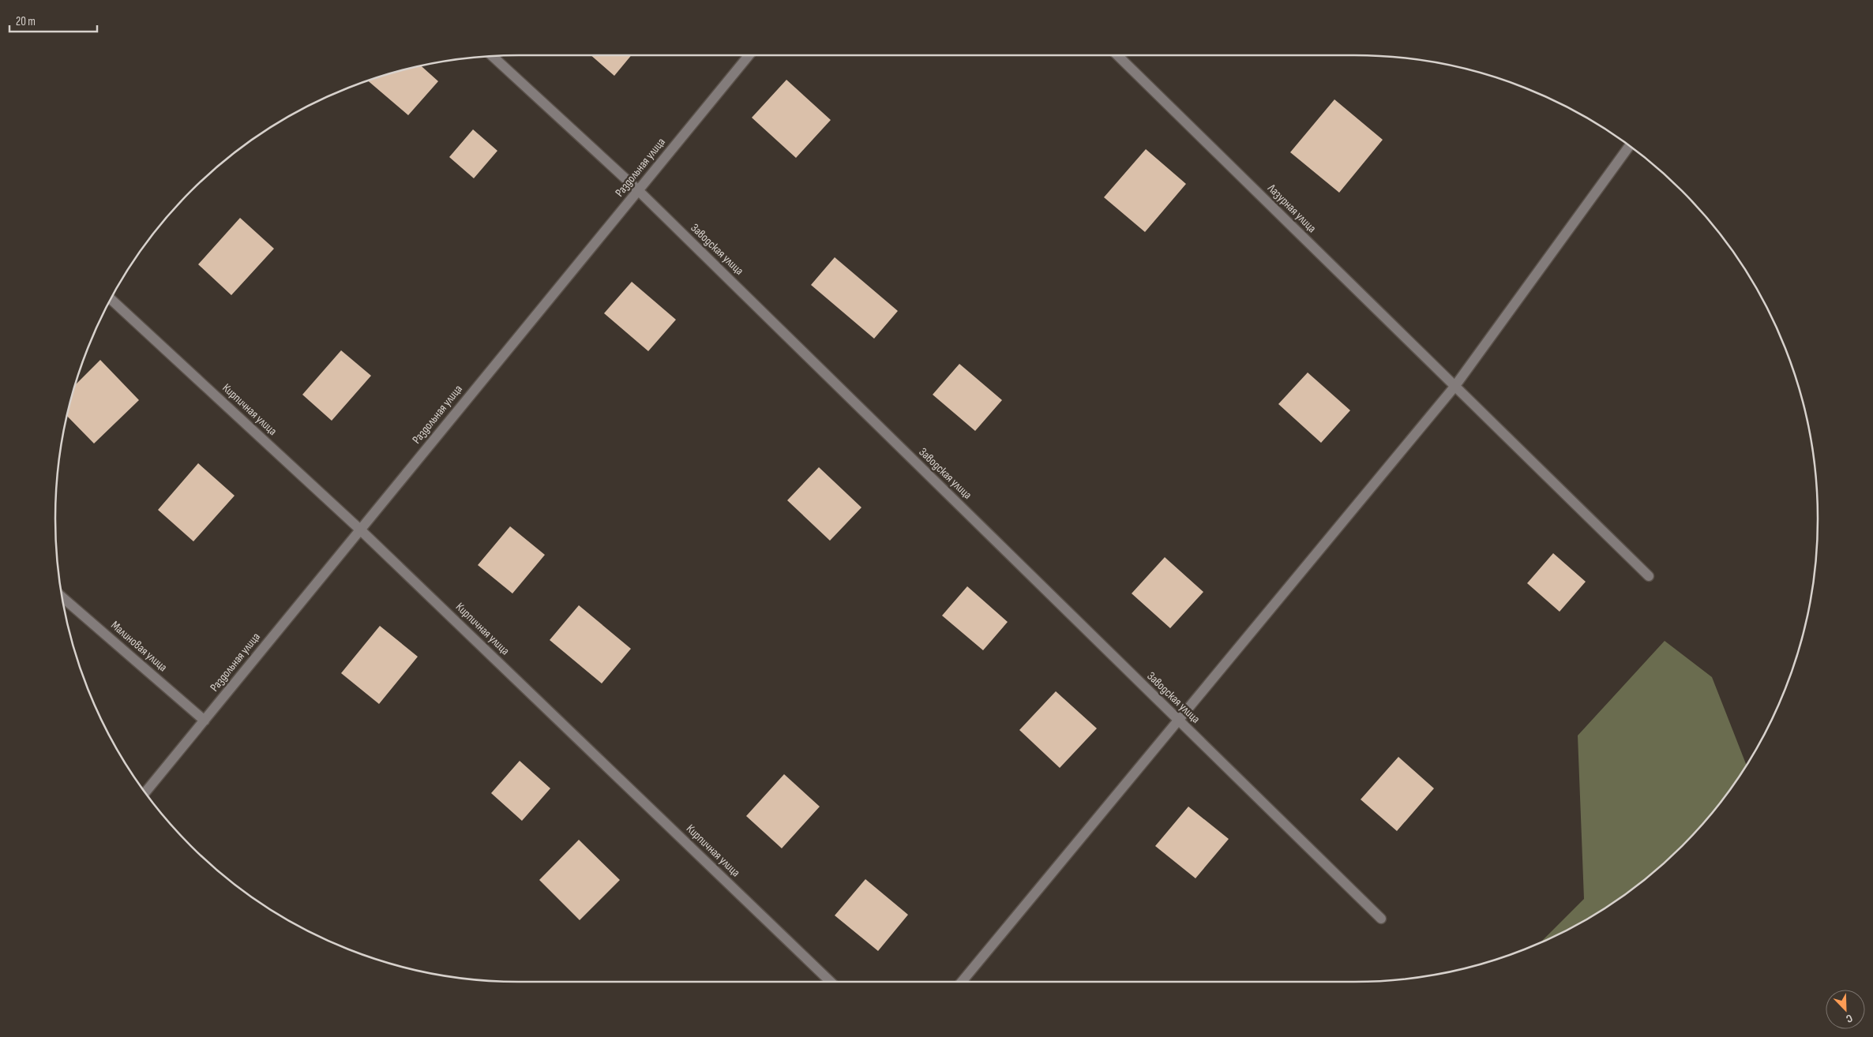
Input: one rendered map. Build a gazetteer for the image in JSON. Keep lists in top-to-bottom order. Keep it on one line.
{"streets":{"street":["Раздольная улица","Лазурная улица","Заводская улица","Кирпичная улица","Малиновая улица"]},"crossings":[["Раздольная улица","Заводская улица"],["Раздольная улица","Кирпичная улица"],["Раздольная улица","Малиновая улица"]],"scale_bar":"20 m","north":"bottom right"}
